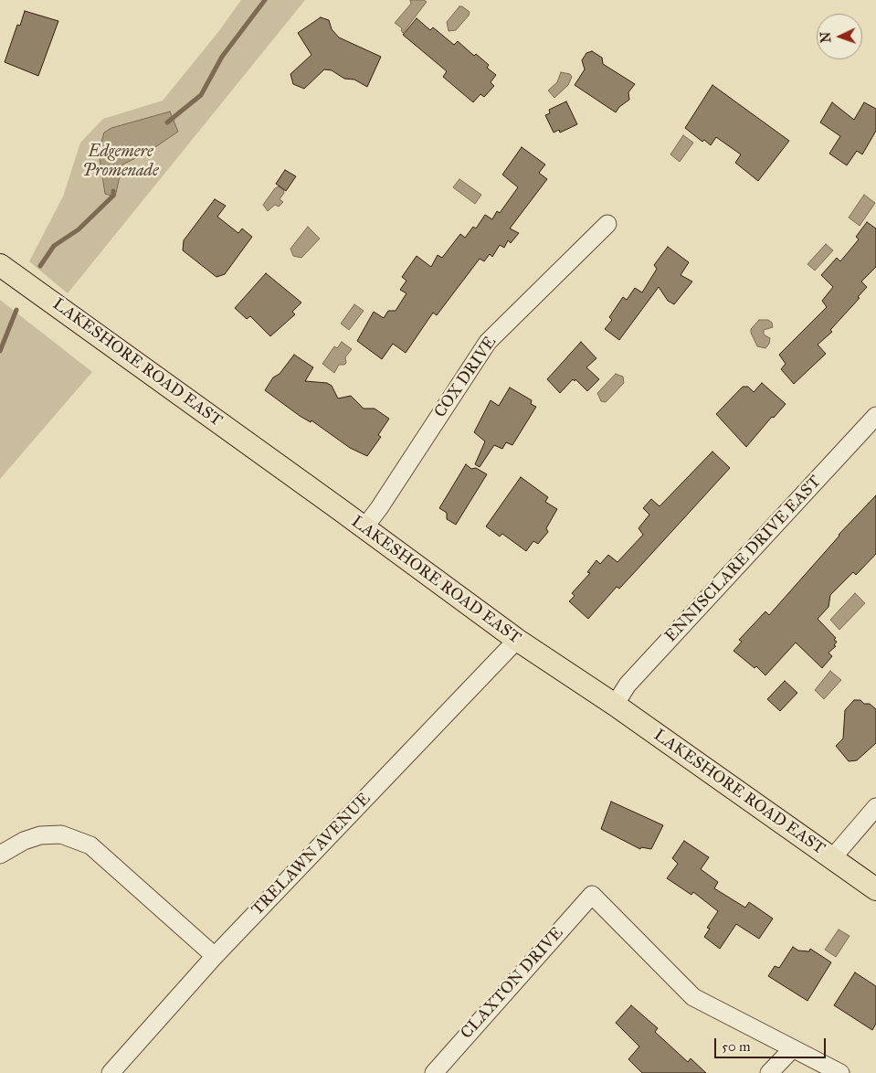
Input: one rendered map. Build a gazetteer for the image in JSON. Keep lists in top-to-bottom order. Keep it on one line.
{"streets":{"main road":["LAKESHORE ROAD EAST"],"street":["COX DRIVE","ENNISCLARE DRIVE EAST","TRELAWN AVENUE","CLAXTON DRIVE"]},"crossings":[["LAKESHORE ROAD EAST","COX DRIVE"],["LAKESHORE ROAD EAST","ENNISCLARE DRIVE EAST"],["LAKESHORE ROAD EAST","TRELAWN AVENUE"]],"parks":["Edgemere Promenade"],"scale_bar":"50 m","north":"left"}
